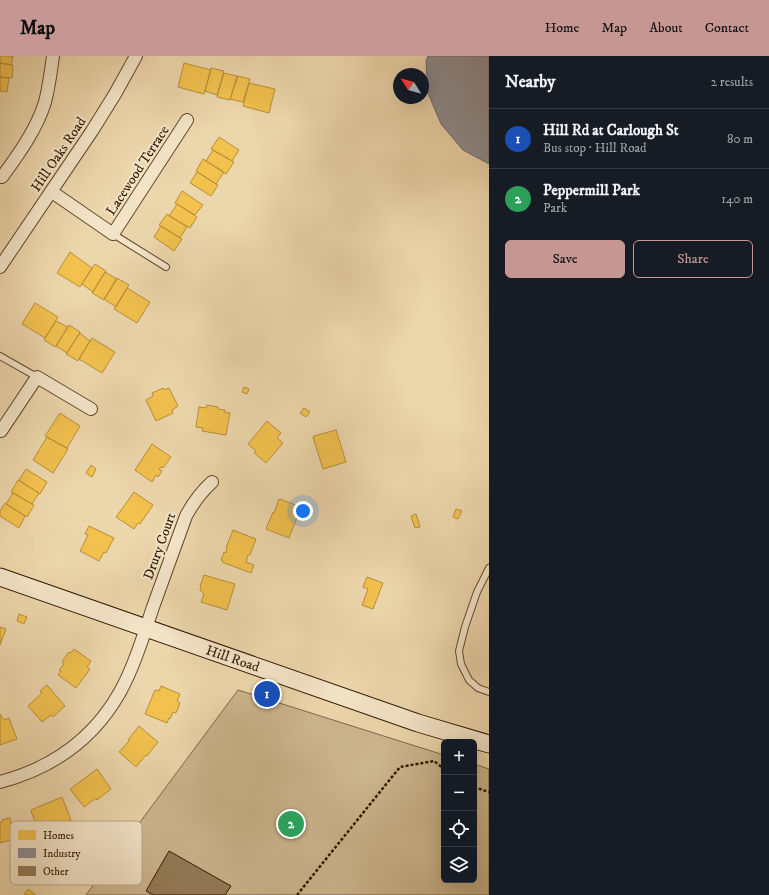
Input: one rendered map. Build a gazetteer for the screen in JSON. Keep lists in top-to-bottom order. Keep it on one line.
{"streets":{"street":["Hill Oaks Road","Lacewood Terrace","Drury Court","Hill Road"]},"crossings":[["Hill Oaks Road","Lacewood Terrace"],["Drury Court","Hill Road"]],"legend":["Homes","Industry","Other"],"north":"top left","page":{"header":"Map","nav":["Home","Map","About","Contact"],"heading":["Nearby","2 results"],"list":[{"mark":"1","name":"Hill Rd at Carlough St","note":"Bus stop · Hill Road","value":"80 m"},{"mark":"2","name":"Peppermill Park","note":"Park","value":"140 m"}],"buttons":["Save","Share"],"pins":["1","2"],"map_buttons":["+","−"]}}
